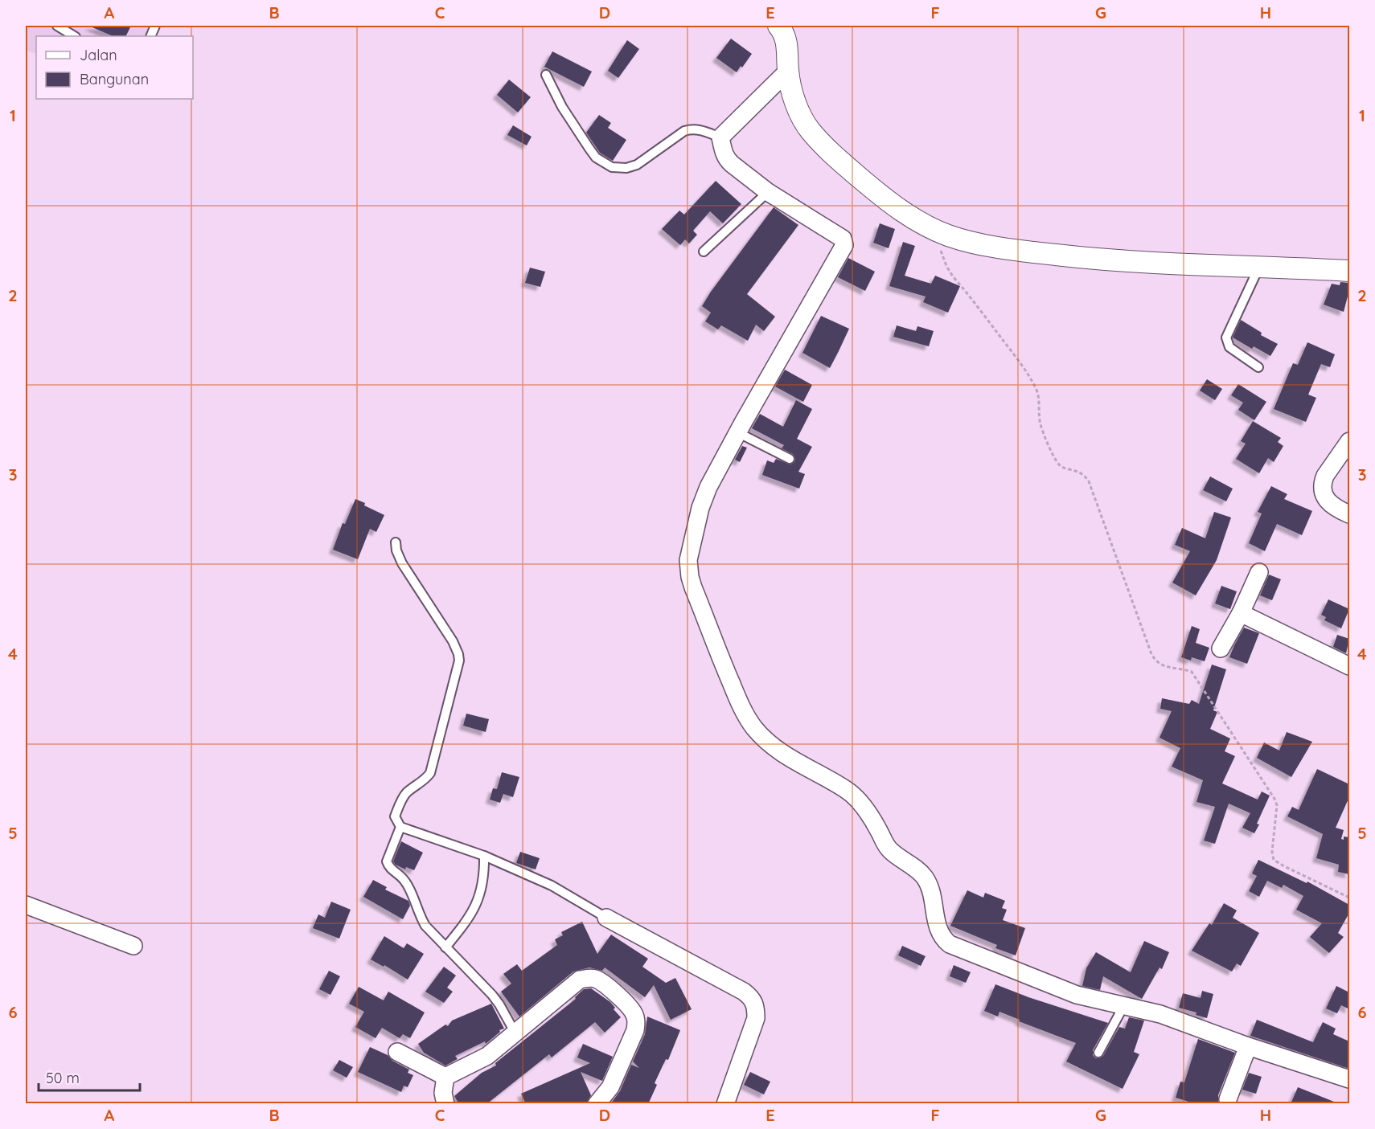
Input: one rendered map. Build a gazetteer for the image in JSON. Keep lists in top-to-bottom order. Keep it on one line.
{"legend":["Jalan","Bangunan"],"scale_bar":"50 m","grid":{"columns":["A","B","C","D","E","F","G","H"],"rows":["1","2","3","4","5","6"]}}
